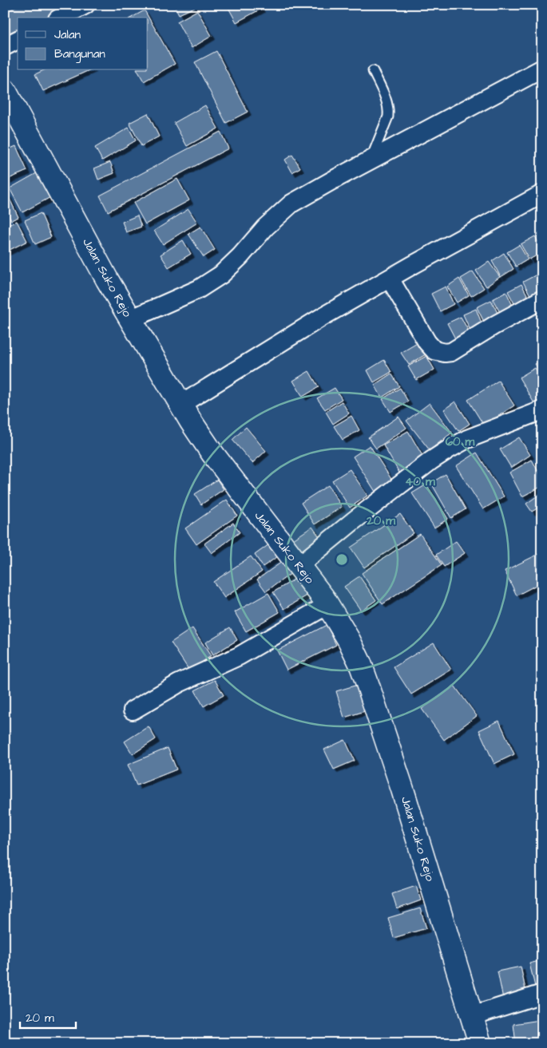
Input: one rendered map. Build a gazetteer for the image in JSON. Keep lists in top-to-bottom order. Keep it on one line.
{"streets":{"main road":["Jalan Suko Rejo"]},"legend":["Jalan","Bangunan"],"scale_bar":"20 m","rings":["60 m","40 m","20 m"]}
